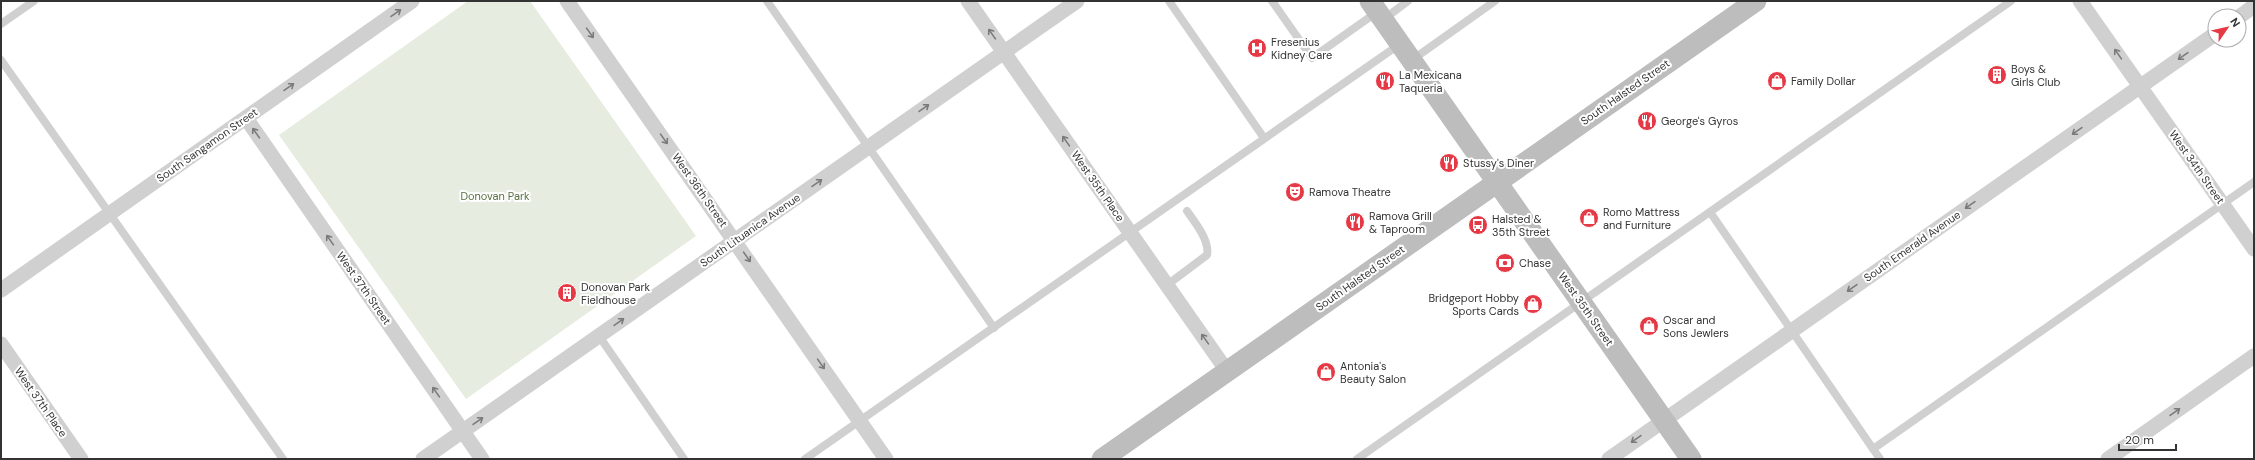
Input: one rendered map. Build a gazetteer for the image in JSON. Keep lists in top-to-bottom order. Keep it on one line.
{"streets":{"main road":["South Halsted Street","West 35th Street"],"street":["South Sangamon Street","West 34th Street","West 35th Place","West 36th Street","South Lituanica Avenue","South Emerald Avenue","West 37th Street","West 37th Place"]},"crossings":[["South Halsted Street","West 35th Place"],["South Halsted Street","West 35th Street"],["South Sangamon Street","West 37th Street"],["West 34th Street","South Emerald Avenue"],["West 35th Place","South Lituanica Avenue"],["West 36th Street","South Lituanica Avenue"],["South Lituanica Avenue","West 37th Street"],["South Emerald Avenue","West 35th Street"]],"one_way":["South Sangamon Street","West 35th Place","West 36th Street","South Lituanica Avenue","South Emerald Avenue","West 37th Street"],"parks":["Donovan Park"],"places":{"hospital":["Fresenius Kidney Care"],"building":["Boys & Girls Club","Donovan Park Fieldhouse"],"restaurant":["La Mexicana Taqueria","George's Gyros","Stussy's Diner","Ramova Grill & Taproom"],"shop":["Family Dollar","Romo Mattress and Furniture","Bridgeport Hobby Sports Cards","Oscar and Sons Jewlers","Antonia's Beauty Salon"],"theatre":["Ramova Theatre"],"bus stop":["Halsted & 35th Street"],"bank":["Chase"]},"scale_bar":"20 m","north":"top right"}
